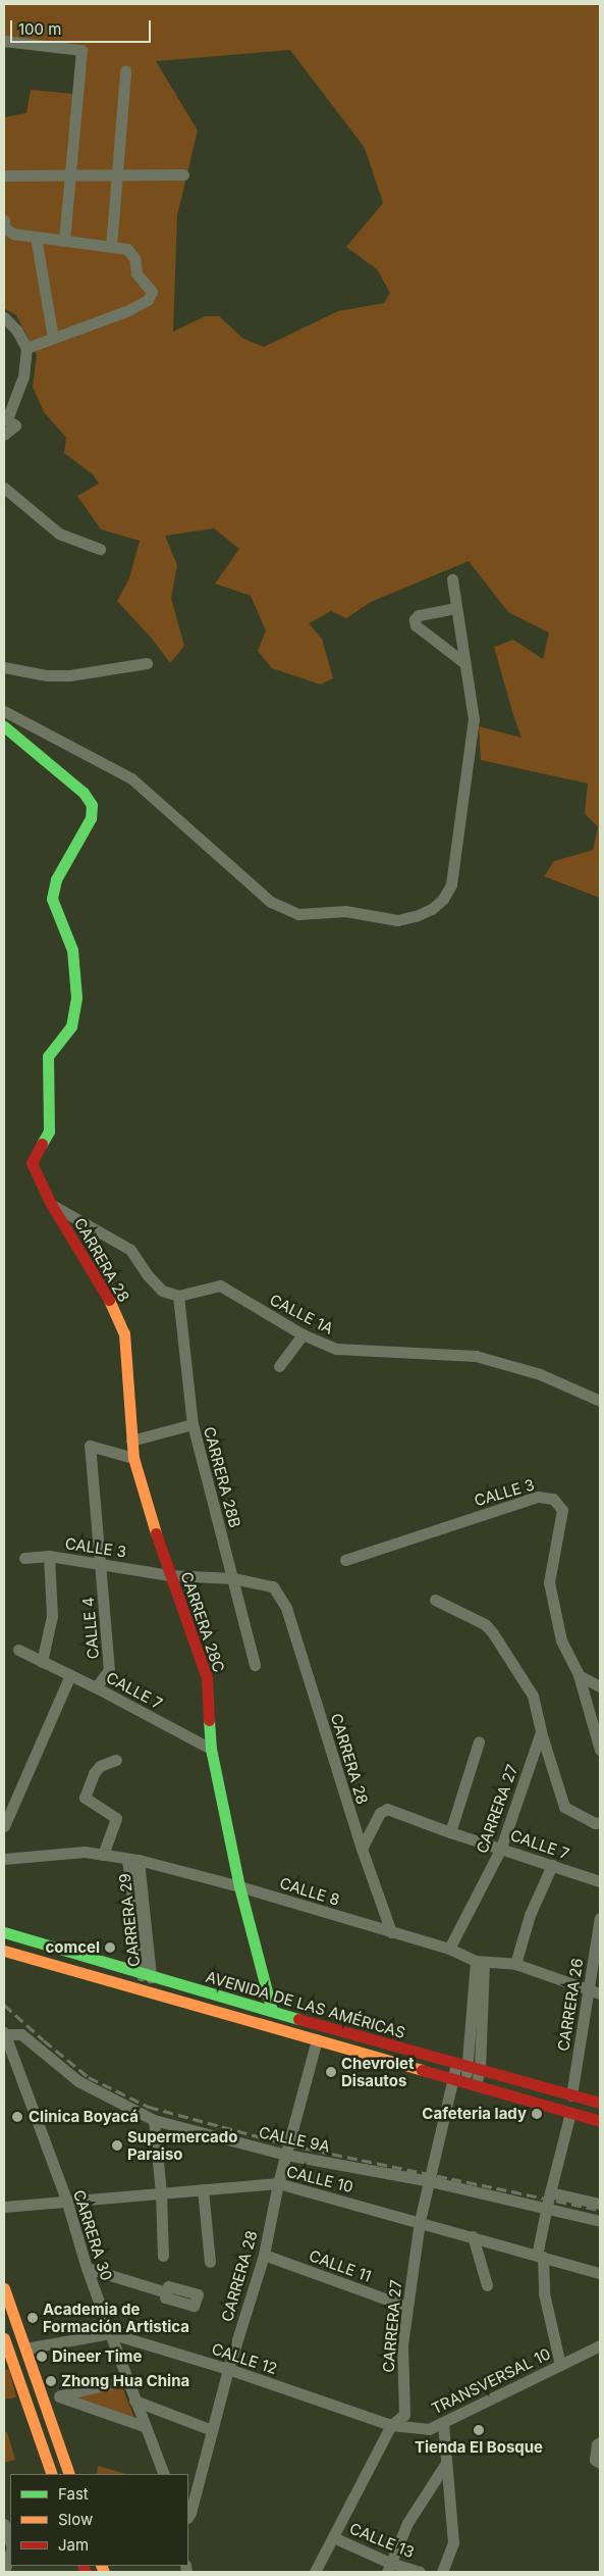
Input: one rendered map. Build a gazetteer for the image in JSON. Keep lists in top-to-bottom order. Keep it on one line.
{"streets":{"main road":["CARRERA 28","CARRERA 28C","AVENIDA DE LAS AMÉRICAS"],"street":["CALLE 1A","CARRERA 28B","CALLE 3","CALLE 4","CALLE 7","CARRERA 27","CALLE 8","CARRERA 29","CARRERA 26","CALLE 9A","CALLE 10","CARRERA 30","CALLE 11","CALLE 12","TRANSVERSAL 10","CALLE 13"]},"crossings":[["CARRERA 28","CALLE 3"],["CARRERA 28","CARRERA 28C"],["CARRERA 28","CALLE 7"],["CARRERA 28","CALLE 8"],["CARRERA 28","AVENIDA DE LAS AMÉRICAS"],["CARRERA 28","CALLE 9A"],["CARRERA 28","CALLE 10"],["CARRERA 28","CALLE 11"],["CARRERA 28","CALLE 12"],["CALLE 1A","CARRERA 28B"],["CARRERA 28B","CALLE 3"],["CALLE 3","CARRERA 28C"],["CALLE 3","CALLE 4"],["CARRERA 28C","CALLE 7"],["CARRERA 28C","CALLE 8"],["CARRERA 28C","AVENIDA DE LAS AMÉRICAS"],["CALLE 4","CALLE 7"],["CALLE 7","CARRERA 27"],["CARRERA 27","CALLE 8"],["CARRERA 27","AVENIDA DE LAS AMÉRICAS"],["CARRERA 27","CALLE 9A"],["CARRERA 27","CALLE 10"],["CARRERA 27","CALLE 11"],["CARRERA 27","CALLE 12"],["CARRERA 27","TRANSVERSAL 10"],["CARRERA 27","CALLE 13"],["CALLE 8","CARRERA 29"],["CALLE 8","CARRERA 26"],["CARRERA 29","AVENIDA DE LAS AMÉRICAS"],["AVENIDA DE LAS AMÉRICAS","CARRERA 26"],["CALLE 9A","CARRERA 30"],["CALLE 10","CARRERA 30"],["CARRERA 30","CALLE 12"],["CALLE 12","TRANSVERSAL 10"]],"places":["comcel","Chevrolet Disautos","Cafeteria lady","Clinica Boyacá","Supermercado Paraiso","Academia de Formación Artistica","Dineer Time","Zhong Hua China","Tienda El Bosque"],"legend":["Fast","Slow","Jam"],"scale_bar":"100 m"}
